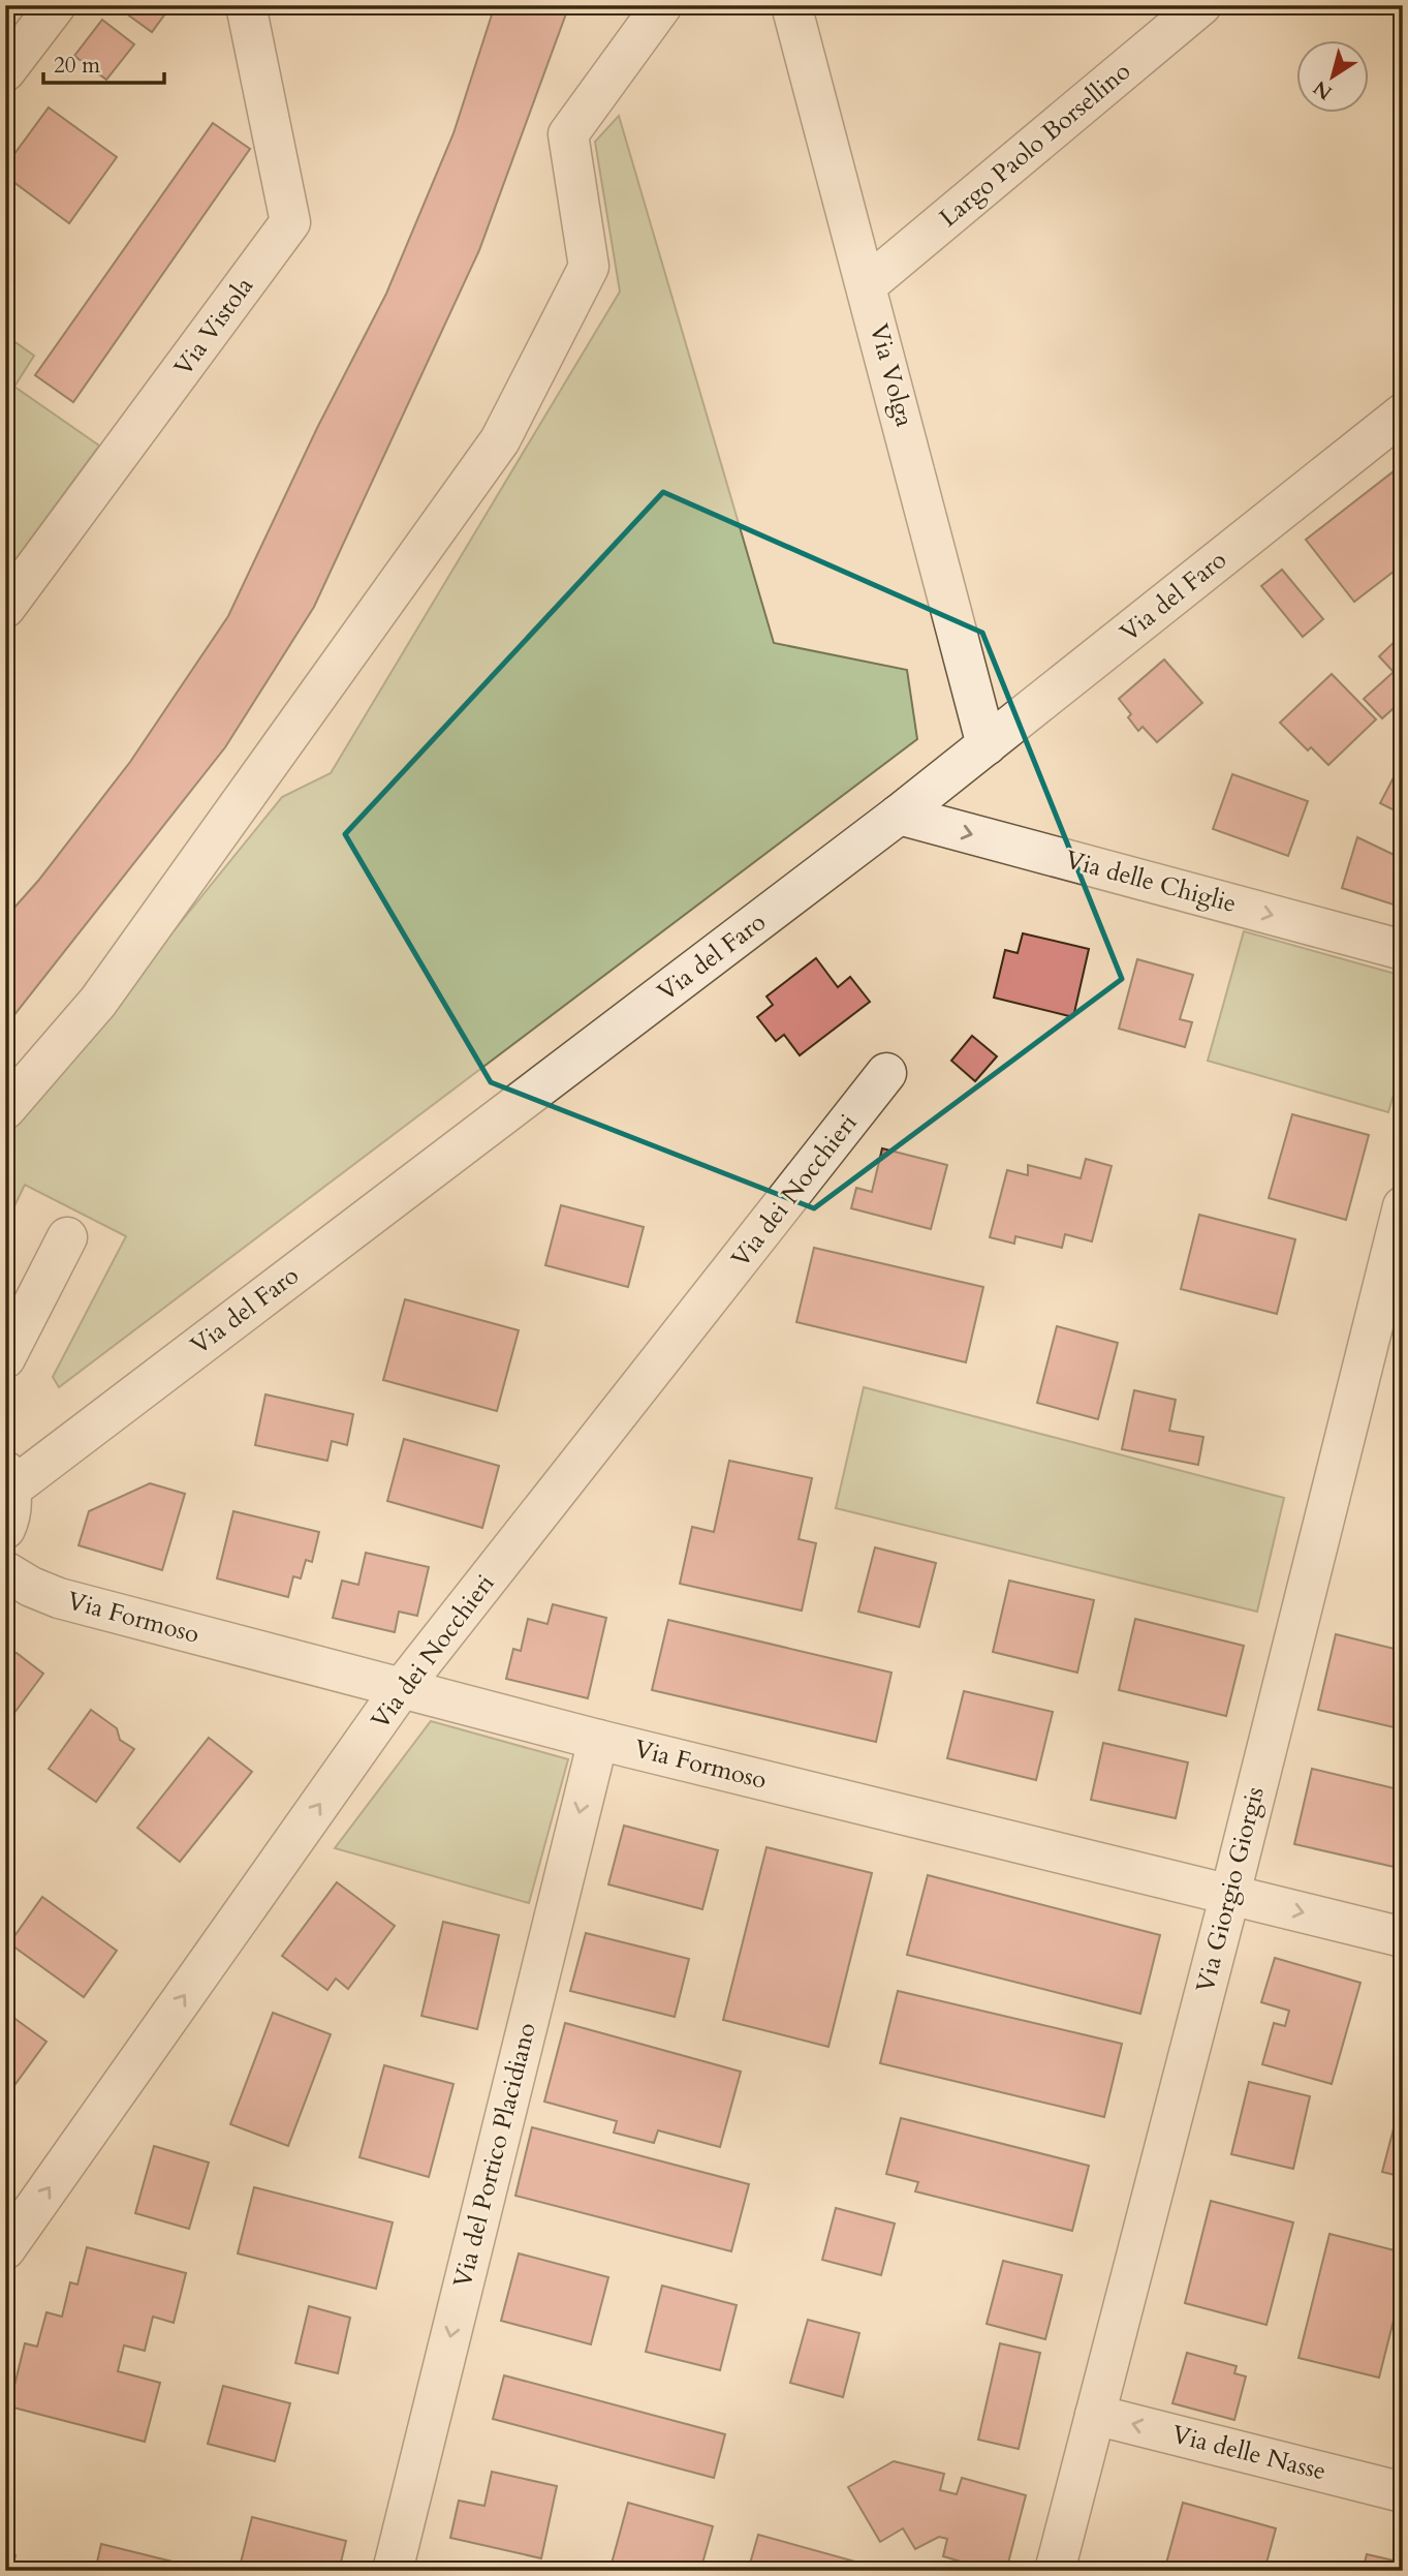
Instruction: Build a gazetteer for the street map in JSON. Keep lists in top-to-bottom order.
{
  "streets": {
    "street": [
      "Largo Paolo Borsellino",
      "Via Vistola",
      "Via Volga",
      "Via del Faro",
      "Via delle Chiglie",
      "Via dei Nocchieri",
      "Via Formoso",
      "Via Giorgio Giorgis",
      "Via del Portico Placidiano",
      "Via delle Nasse"
    ]
  },
  "crossings": [
    ["Largo Paolo Borsellino", "Via Volga"],
    ["Via Volga", "Via del Faro"],
    ["Via del Faro", "Via delle Chiglie"],
    ["Via dei Nocchieri", "Via Formoso"],
    ["Via Formoso", "Via Giorgio Giorgis"],
    ["Via Formoso", "Via del Portico Placidiano"],
    ["Via Giorgio Giorgis", "Via delle Nasse"]
  ],
  "one_way": [
    "Via delle Chiglie",
    "Via dei Nocchieri",
    "Via del Portico Placidiano",
    "Via delle Nasse"
  ],
  "scale_bar": "20 m",
  "north": "bottom left"
}
